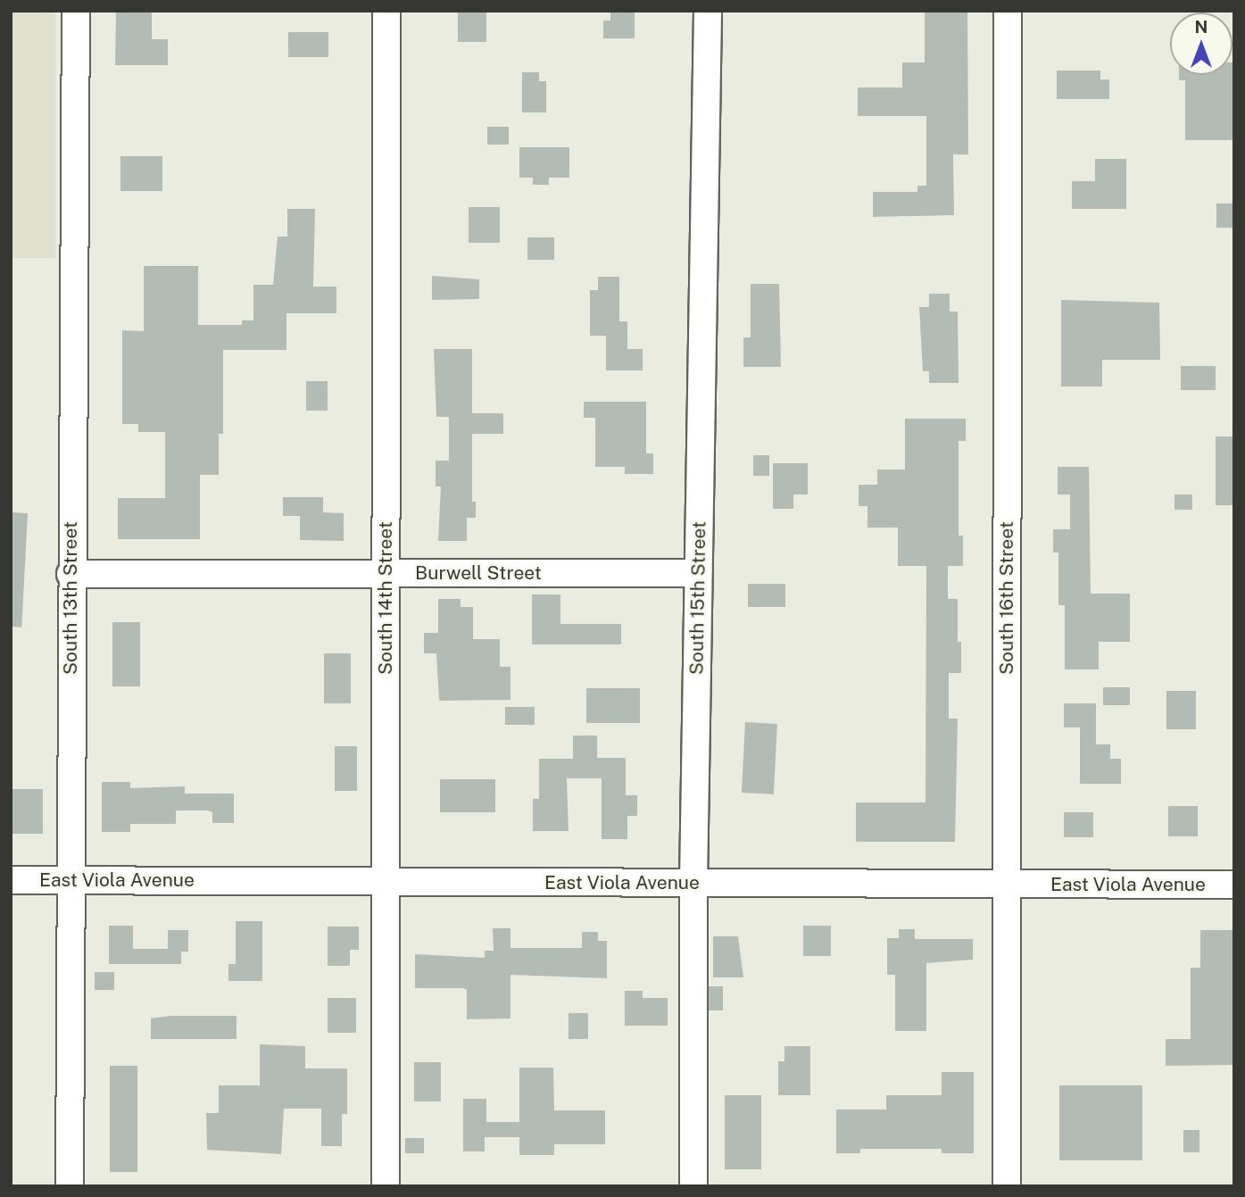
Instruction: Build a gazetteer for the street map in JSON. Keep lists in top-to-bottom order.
{
  "streets": {
    "street": [
      "Burwell Street",
      "South 13th Street",
      "South 14th Street",
      "South 15th Street",
      "South 16th Street",
      "East Viola Avenue"
    ]
  },
  "crossings": [
    ["Burwell Street", "South 13th Street"],
    ["Burwell Street", "South 14th Street"],
    ["Burwell Street", "South 15th Street"],
    ["South 13th Street", "East Viola Avenue"],
    ["South 14th Street", "East Viola Avenue"],
    ["South 15th Street", "East Viola Avenue"],
    ["South 16th Street", "East Viola Avenue"]
  ],
  "north": "top"
}
